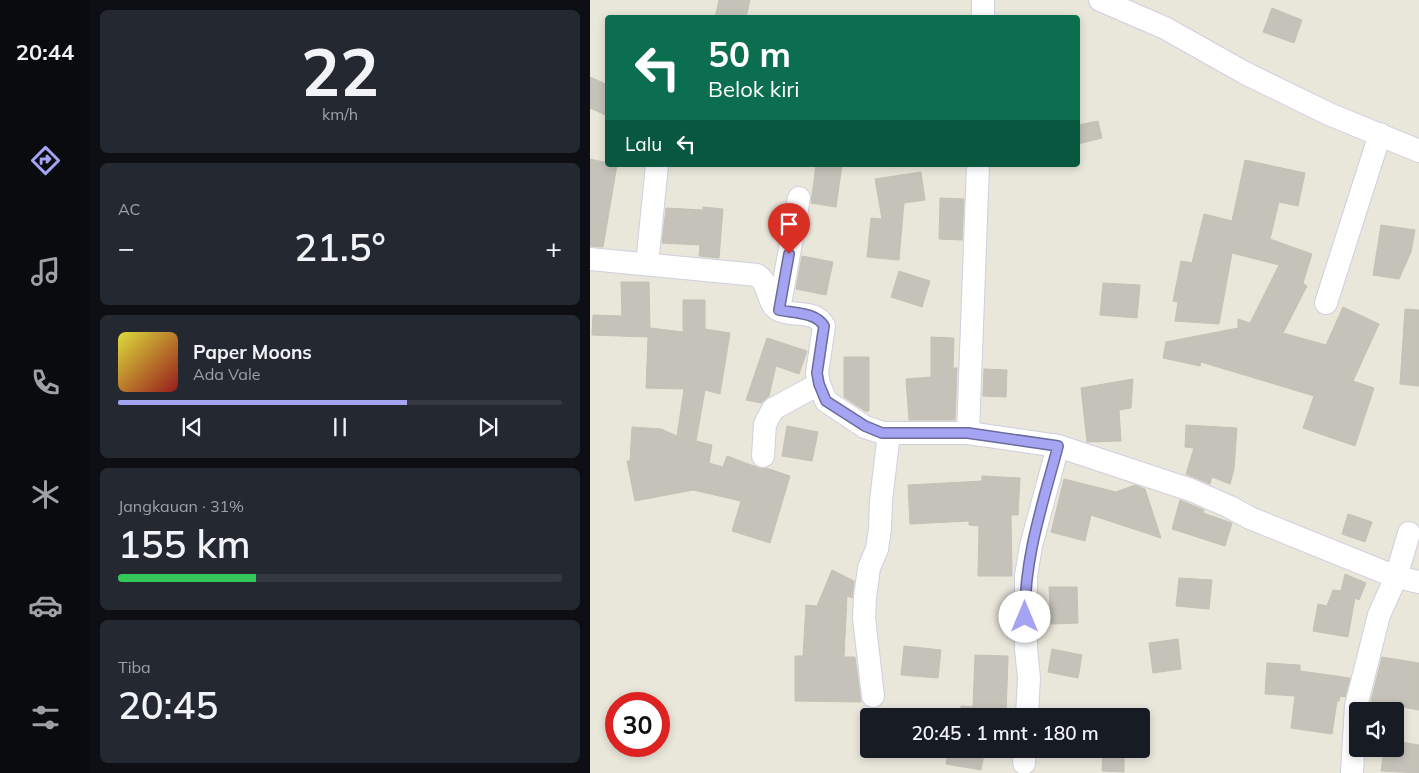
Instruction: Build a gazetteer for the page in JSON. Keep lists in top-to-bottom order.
{
  "page": {
    "tabs": "20:44",
    "tile": [
      ["22", "km/h"],
      "AC",
      ["Jangkauan · 31%", "155 km"],
      ["Tiba", "20:45"]
    ],
    "turn": ["50 m", "Belok kiri"],
    "then": "Lalu",
    "heat": ["−", "21.5°", "+"],
    "song": ["Paper Moons", "Ada Vale"],
    "limit": "30",
    "trip": "20:45 · 1 mnt · 180 m"
  }
}
